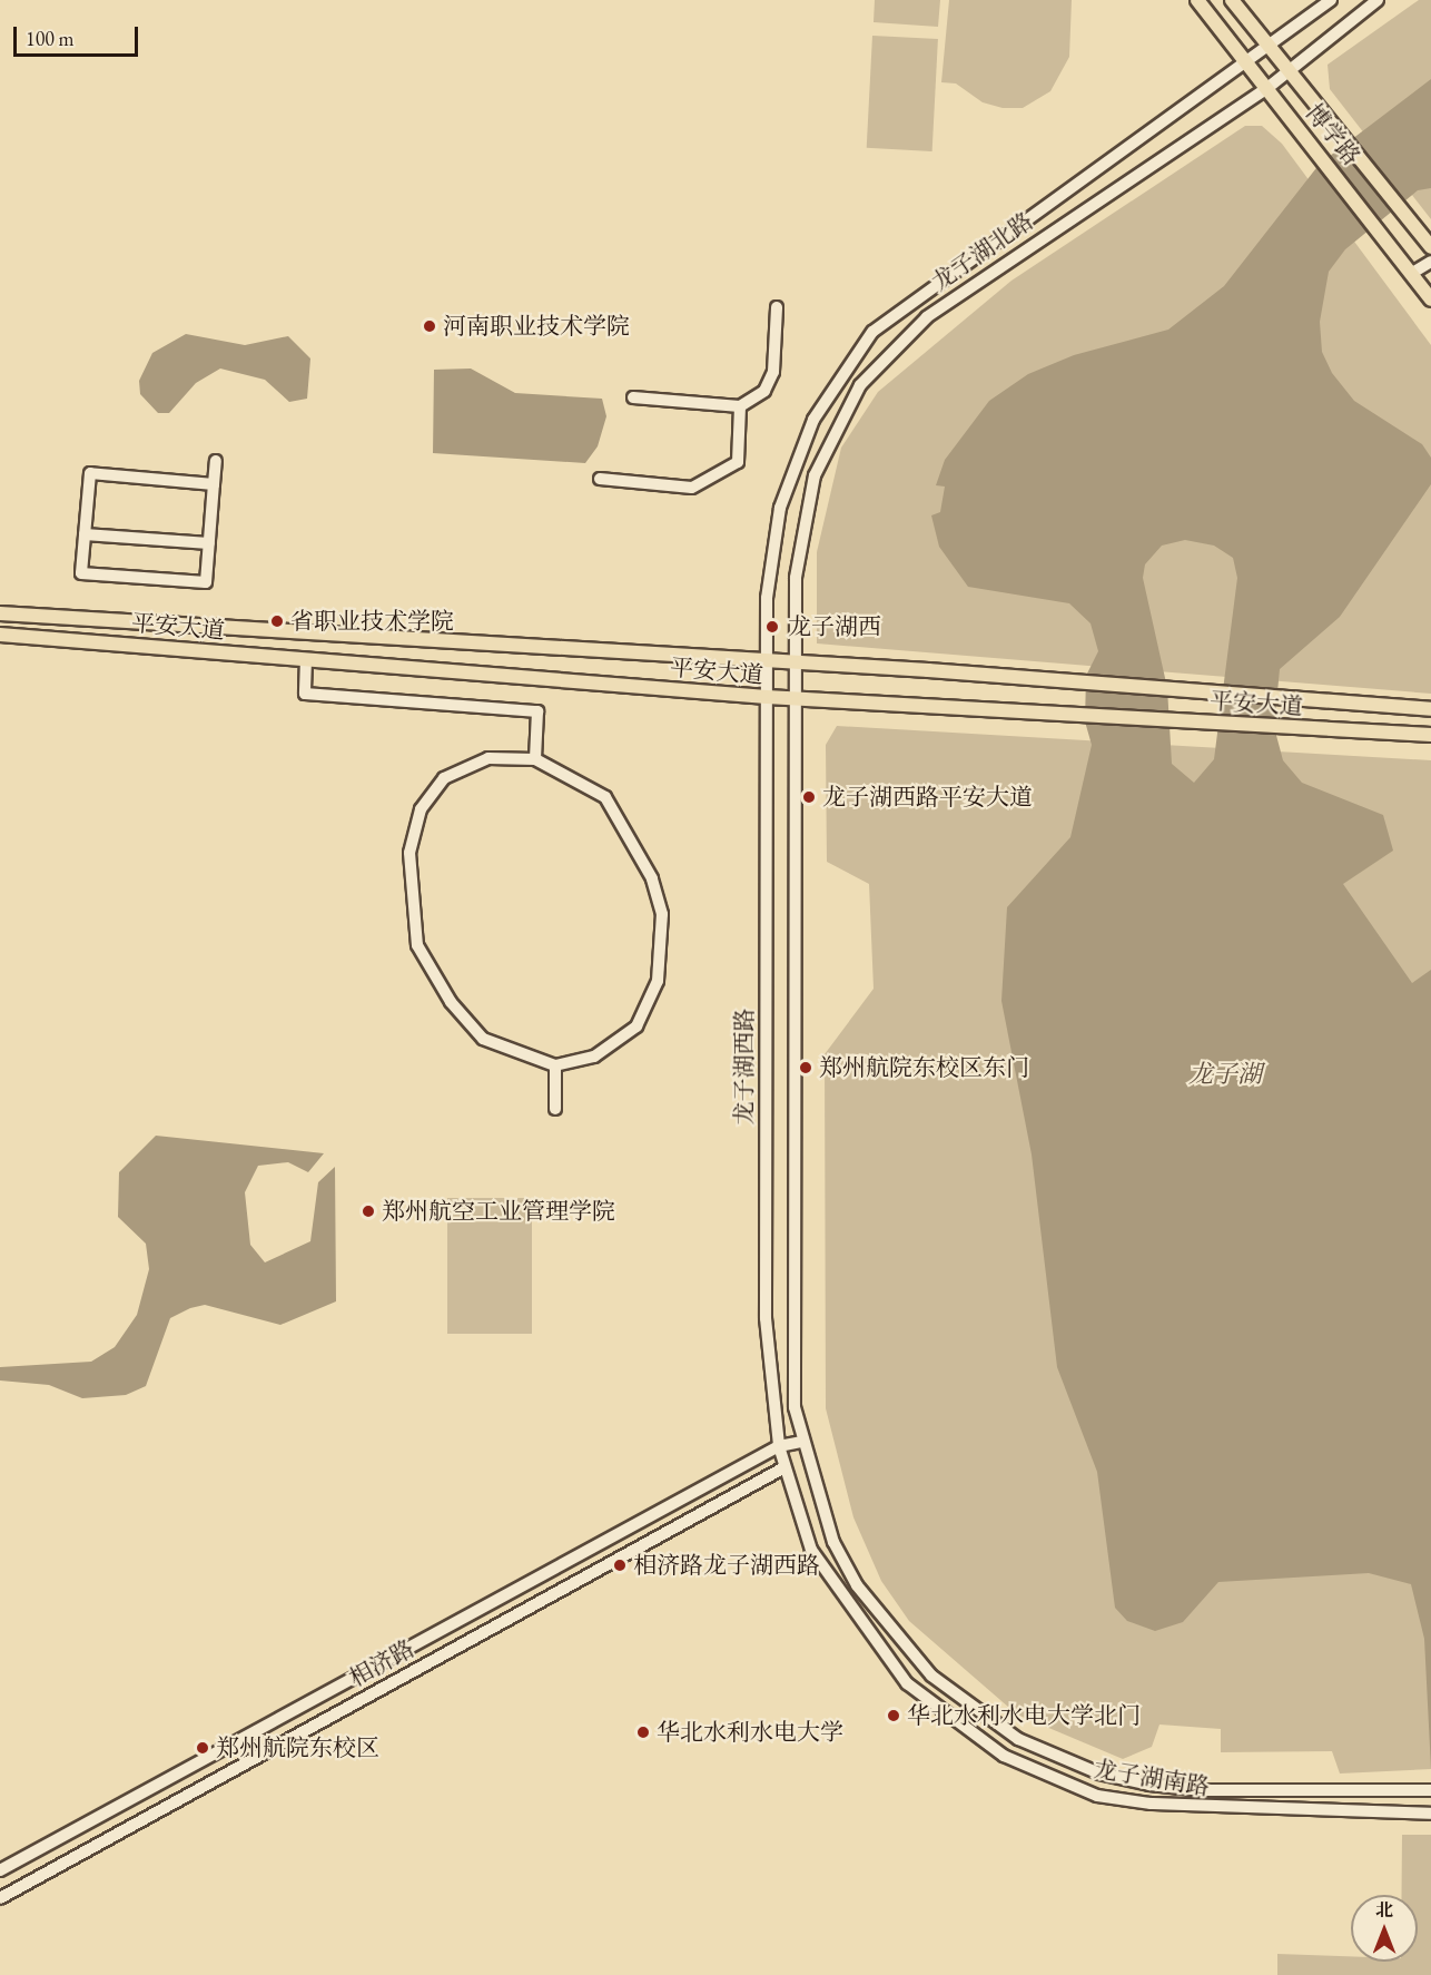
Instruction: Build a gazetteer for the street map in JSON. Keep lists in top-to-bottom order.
{
  "streets": {
    "main road": ["博学路", "平安大道"],
    "street": [
      "龙子湖北路",
      "龙子湖西路",
      "相济路",
      "龙子湖南路"
    ]
  },
  "crossings": [
    ["博学路", "龙子湖北路"],
    ["龙子湖北路", "平安大道"],
    ["龙子湖北路", "龙子湖西路"],
    ["平安大道", "龙子湖西路"],
    ["龙子湖西路", "相济路"],
    ["龙子湖西路", "龙子湖南路"],
    ["相济路", "龙子湖南路"]
  ],
  "water": ["龙子湖"],
  "places": [
    "河南职业技术学院",
    "省职业技术学院",
    "龙子湖西",
    "龙子湖西路平安大道",
    "郑州航院东校区东门",
    "郑州航空工业管理学院",
    "相济路龙子湖西路",
    "华北水利水电大学北门",
    "华北水利水电大学",
    "郑州航院东校区"
  ],
  "scale_bar": "100 m",
  "north": "top"
}
